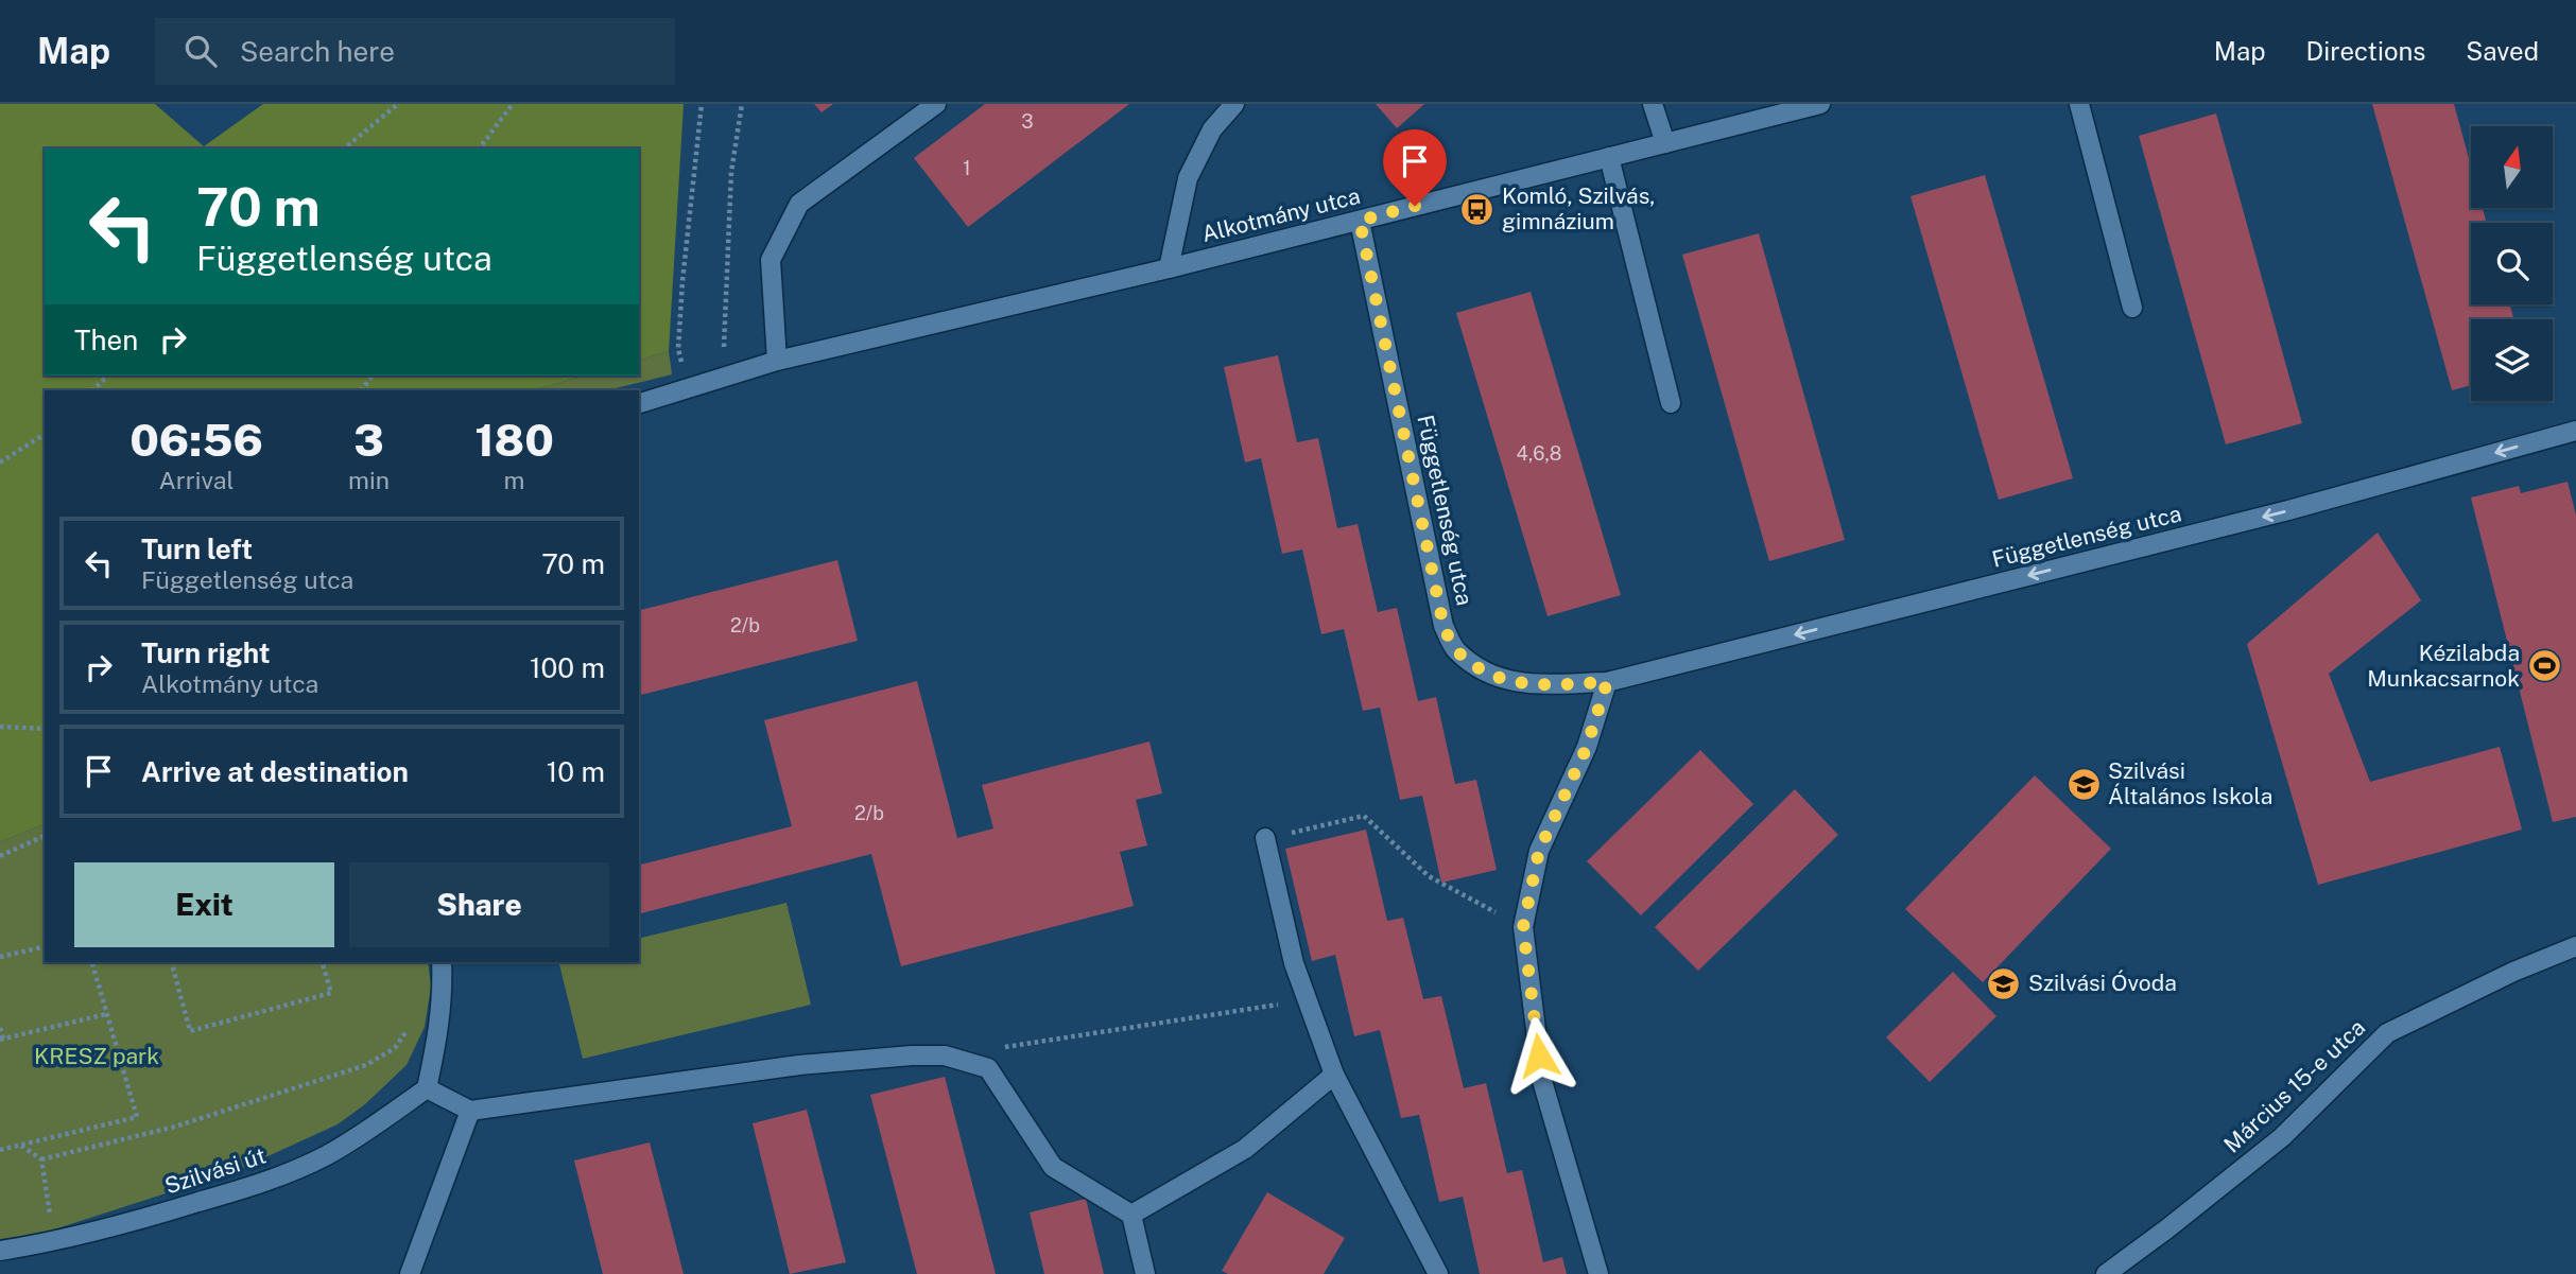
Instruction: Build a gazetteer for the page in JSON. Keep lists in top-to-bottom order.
{
  "streets": {
    "street": [
      "Alkotmány utca",
      "Függetlenség utca",
      "Március 15-e utca",
      "Szilvási út"
    ]
  },
  "crossings": [
    ["Alkotmány utca", "Függetlenség utca"]
  ],
  "one_way": ["Függetlenség utca"],
  "parks": ["KRESZ park"],
  "places": {
    "bus stop": ["Komló, Szilvás, gimnázium"],
    "sports": ["Kézilabda Munkacsarnok"],
    "school or university": ["Szilvási Általános Iskola", "Szilvási Óvoda"]
  },
  "house_numbers": [
    "3",
    "1",
    "4,6,8",
    "2/b",
    "2/b"
  ],
  "north": "top",
  "page": {
    "header": "Map",
    "search": "Search here",
    "nav": ["Map", "Directions", "Saved"],
    "turn": ["70 m", "Függetlenség utca"],
    "then": "Then",
    "eta": [
      "06:56",
      "Arrival",
      "3",
      "min",
      "180",
      "m"
    ],
    "list": [
      {
        "name": "Turn left",
        "note": "Függetlenség utca",
        "value": "70 m"
      },
      {
        "name": "Turn right",
        "note": "Alkotmány utca",
        "value": "100 m"
      },
      {
        "name": "Arrive at destination",
        "value": "10 m"
      }
    ],
    "buttons": ["Exit", "Share"]
  }
}
